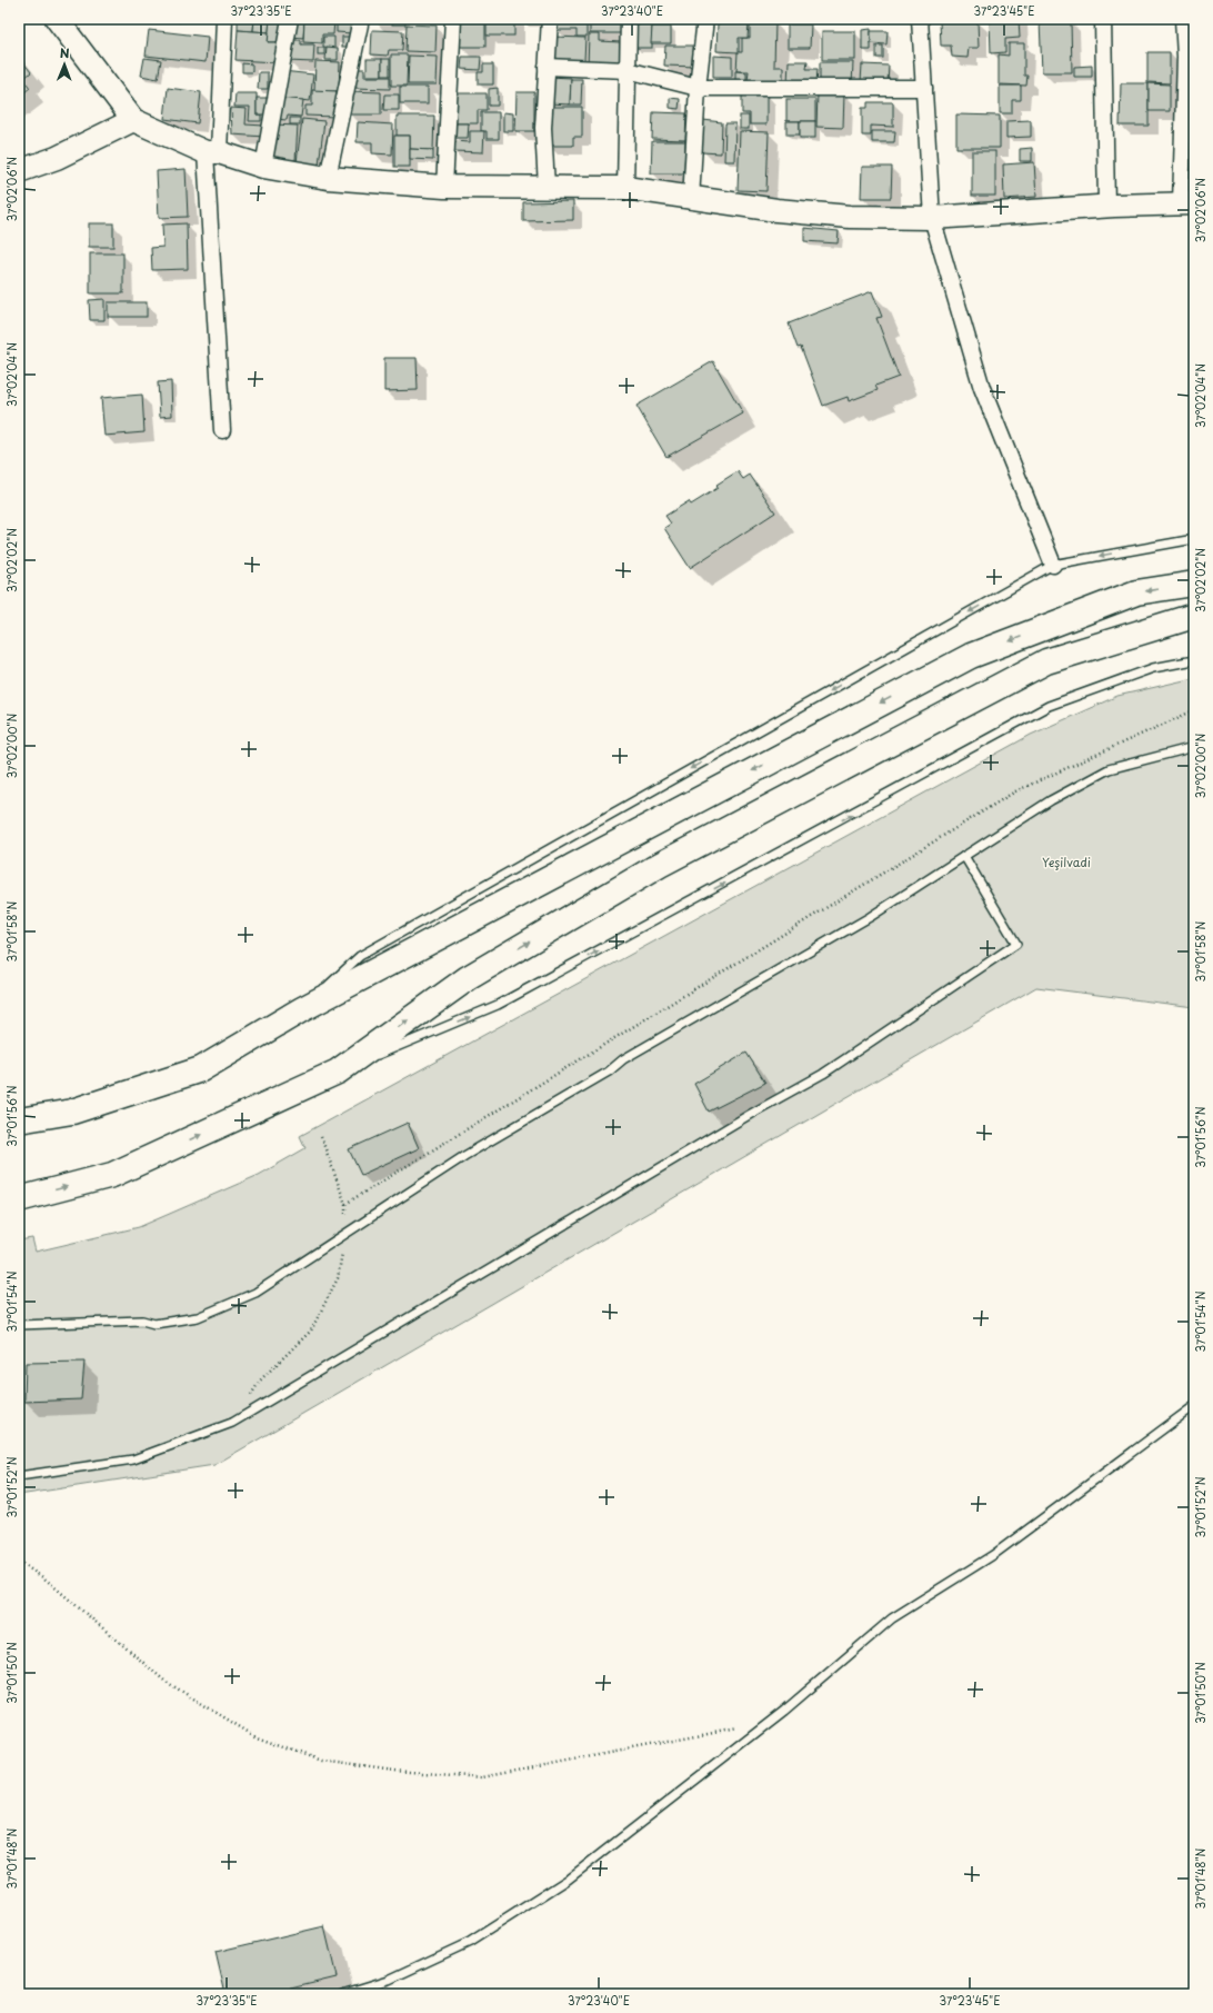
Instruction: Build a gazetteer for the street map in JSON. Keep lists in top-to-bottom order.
{
  "parks": ["Yeşilvadi"],
  "north": "top",
  "coordinates": [
    "37°23'35\"E",
    "37°23'40\"E",
    "37°23'45\"E",
    "37°02'06\"N",
    "37°02'04\"N",
    "37°02'02\"N",
    "37°02'00\"N",
    "37°01'58\"N",
    "37°01'56\"N",
    "37°01'54\"N",
    "37°01'52\"N",
    "37°01'50\"N",
    "37°01'48\"N"
  ]
}
